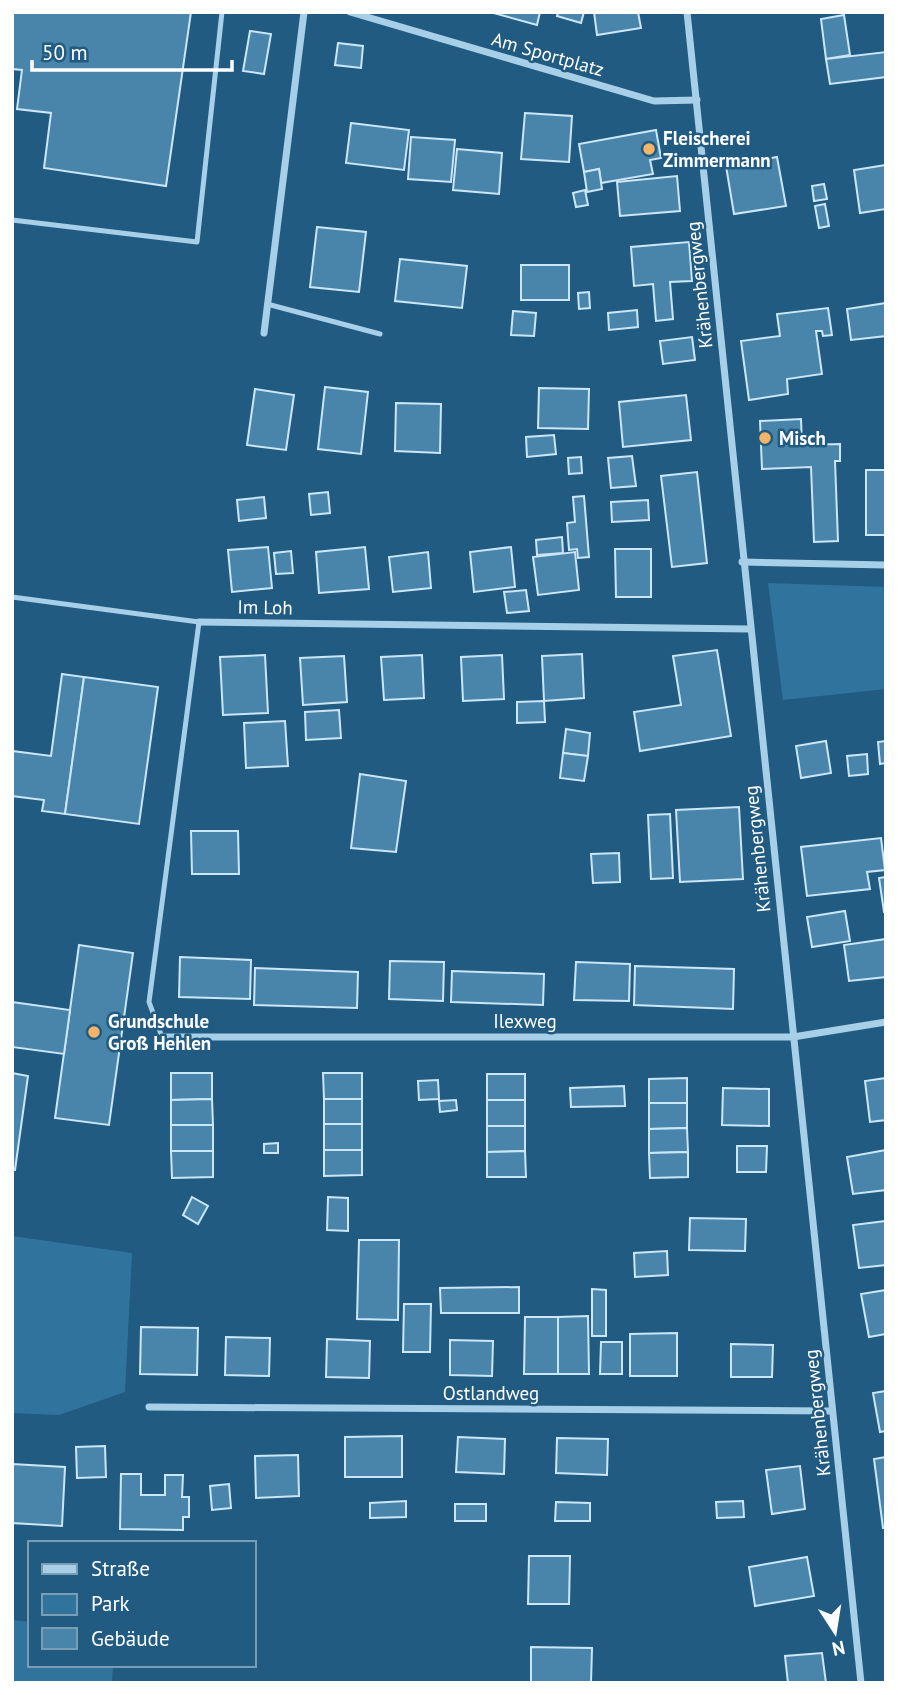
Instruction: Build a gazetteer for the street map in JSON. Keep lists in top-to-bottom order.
{
  "streets": {
    "street": [
      "Am Sportplatz",
      "Krähenbergweg",
      "Im Loh",
      "Ilexweg",
      "Ostlandweg"
    ]
  },
  "crossings": [
    ["Am Sportplatz", "Krähenbergweg"],
    ["Krähenbergweg", "Im Loh"],
    ["Krähenbergweg", "Ilexweg"],
    ["Krähenbergweg", "Ostlandweg"]
  ],
  "places": ["Fleischerei Zimmermann", "Misch", "Grundschule Groß Hehlen"],
  "legend": ["Straße", "Park", "Gebäude"],
  "scale_bar": "50 m",
  "north": "bottom"
}
